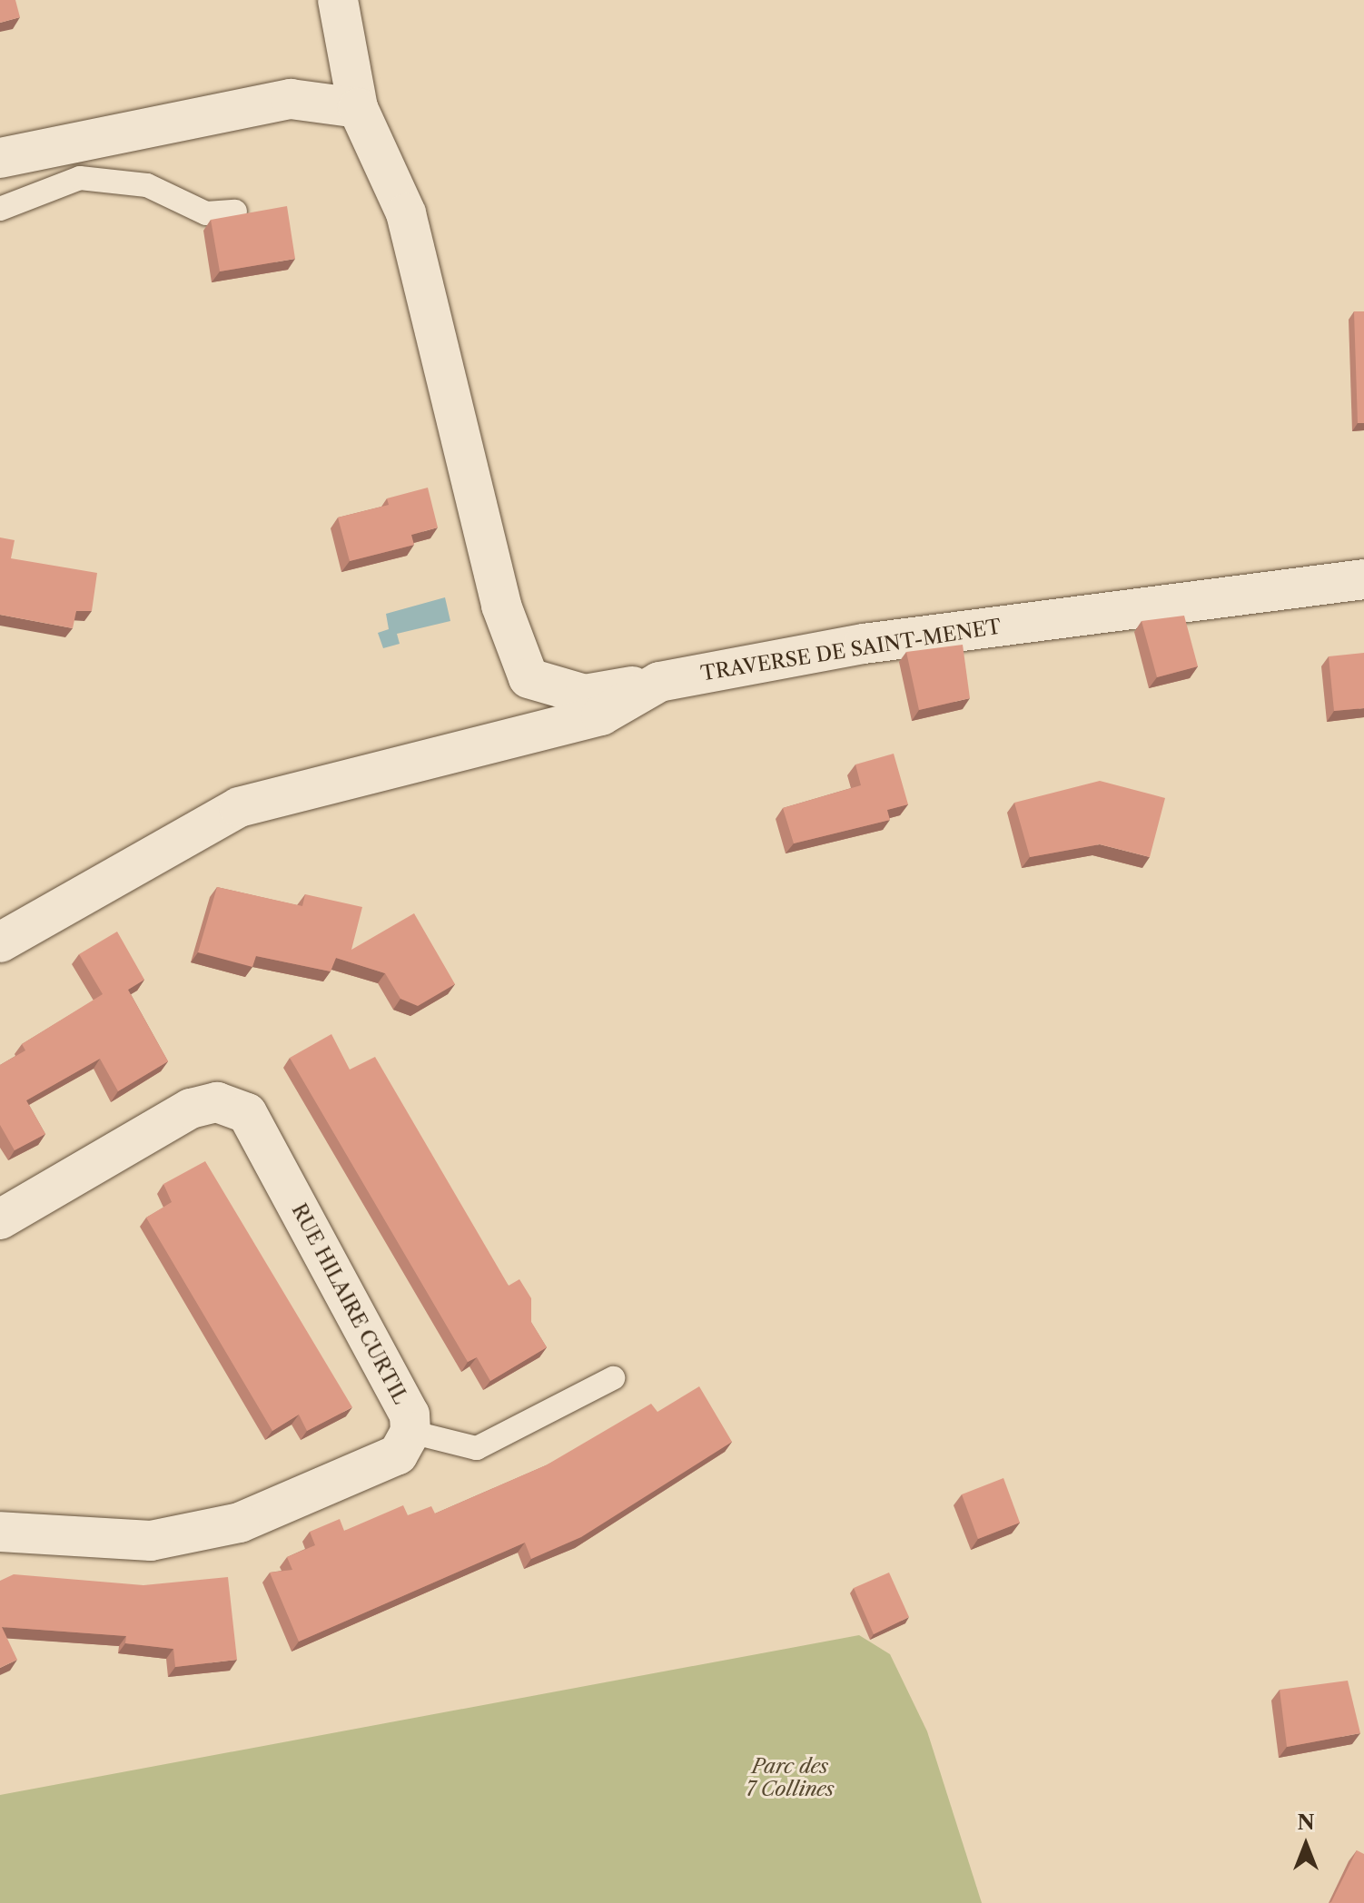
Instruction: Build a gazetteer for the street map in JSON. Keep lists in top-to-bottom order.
{
  "streets": {
    "street": ["TRAVERSE DE SAINT-MENET", "RUE HILAIRE CURTIL"]
  },
  "parks": ["Parc des 7 Collines"],
  "north": "top"
}
